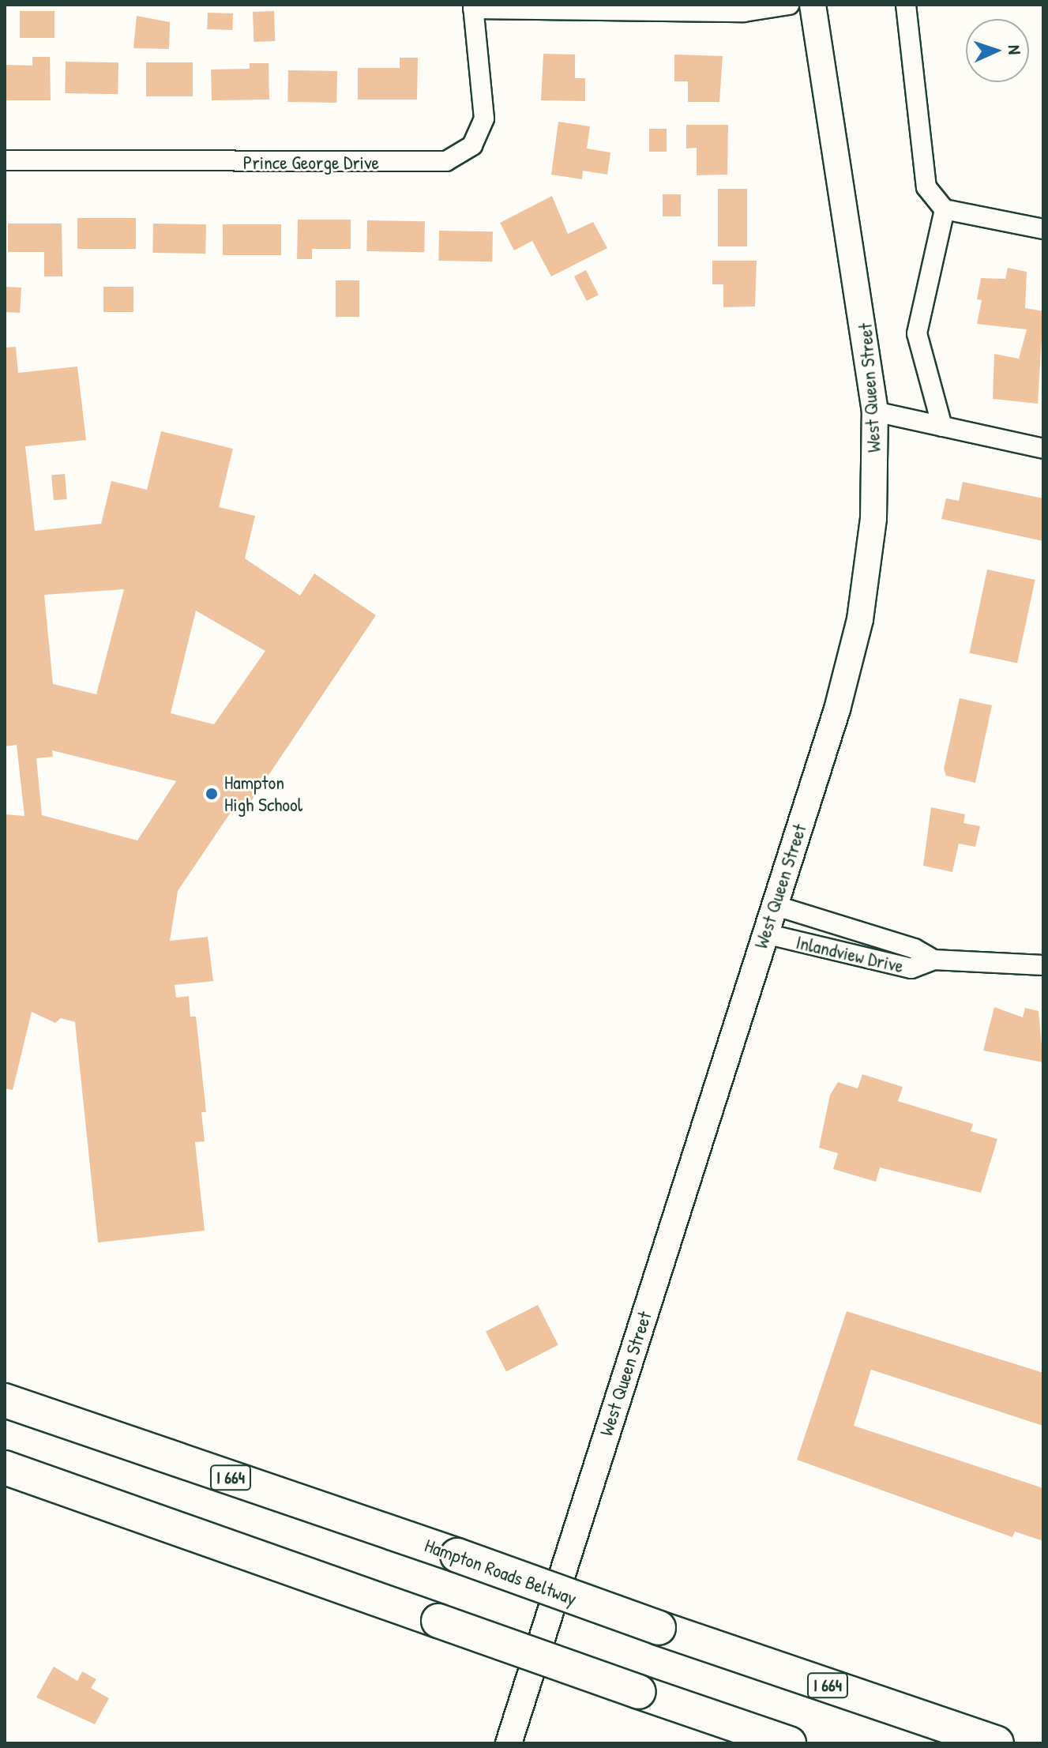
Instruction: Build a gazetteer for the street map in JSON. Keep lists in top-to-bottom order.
{
  "streets": {
    "highway": ["I 664", "Hampton Roads Beltway"],
    "main road": ["West Queen Street"],
    "street": ["Prince George Drive", "Inlandview Drive"]
  },
  "crossings": [
    ["West Queen Street", "Inlandview Drive"]
  ],
  "places": ["Hampton High School"],
  "north": "right"
}
